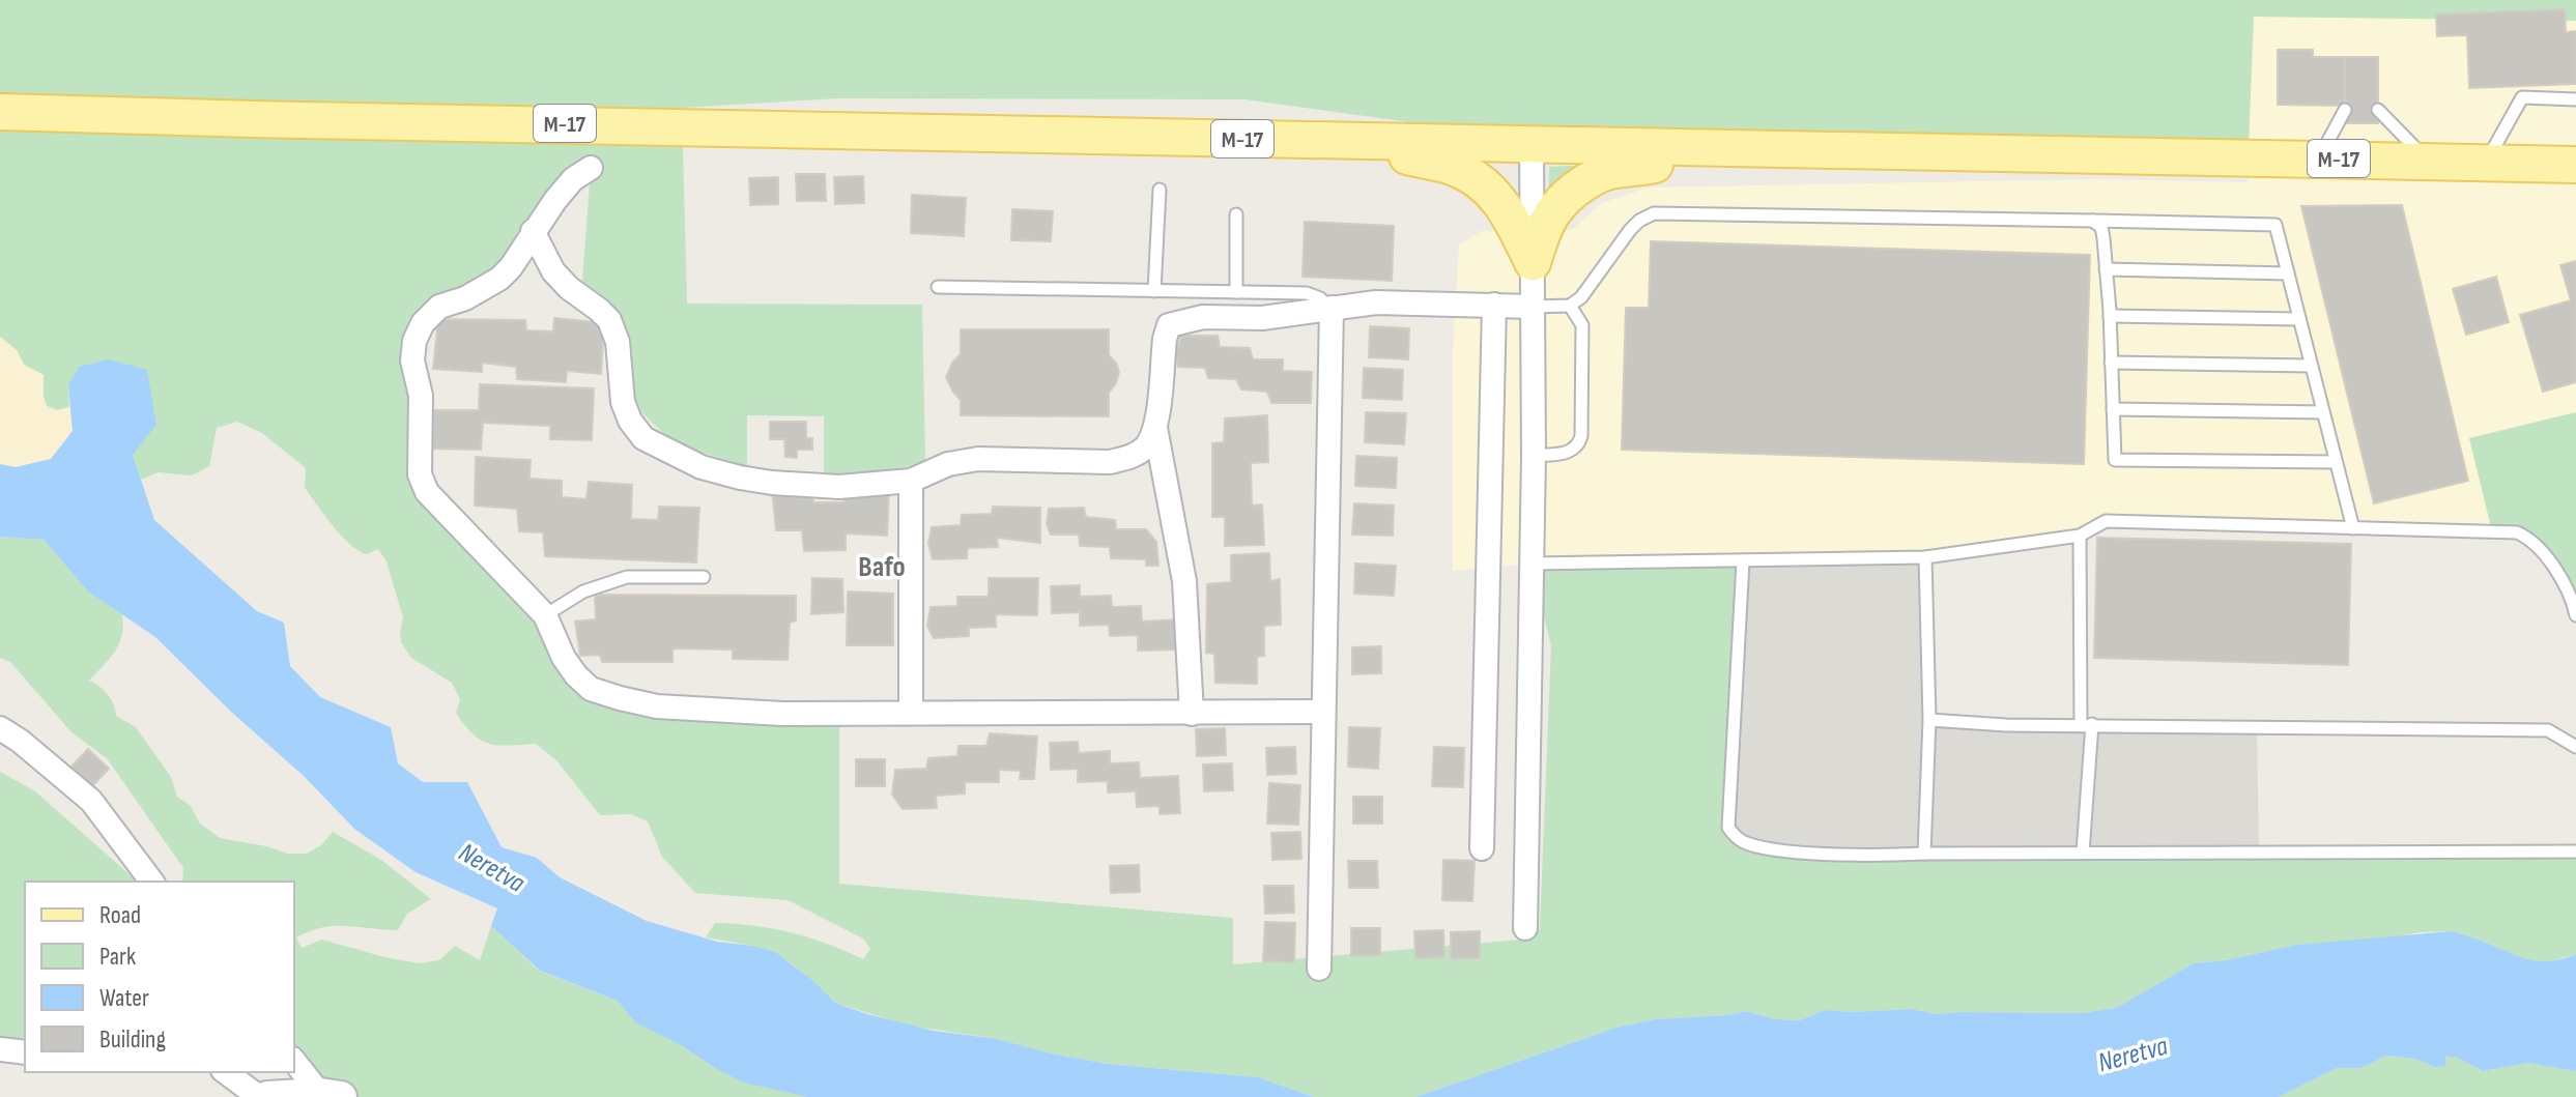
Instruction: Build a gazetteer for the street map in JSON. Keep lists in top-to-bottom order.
{
  "streets": {
    "main road": ["M-17"]
  },
  "districts": ["Bafo"],
  "water": ["Neretva"],
  "legend": [
    "Road",
    "Park",
    "Water",
    "Building"
  ]
}
